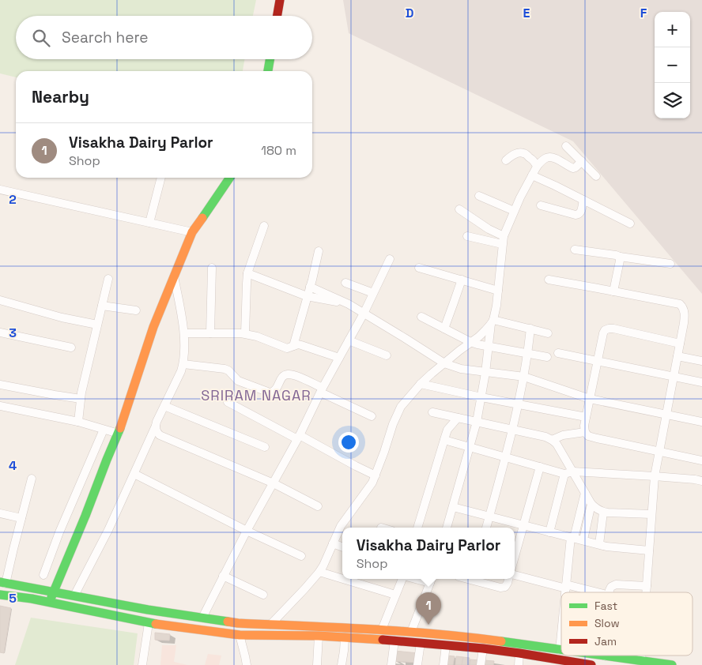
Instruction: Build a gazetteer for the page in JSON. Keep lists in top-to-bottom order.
{
  "districts": ["SRIRAM NAGAR"],
  "legend": ["Fast", "Slow", "Jam"],
  "page": {
    "map_buttons": ["+", "−"],
    "search": "Search here",
    "heading": "Nearby",
    "list": [
      {
        "mark": "1",
        "name": "Visakha Dairy Parlor",
        "note": "Shop",
        "value": "180 m"
      }
    ],
    "popup": ["Visakha Dairy Parlor", "Shop"],
    "pins": "1"
  },
  "grid": {
    "columns": ["D", "E", "F"],
    "rows": [
      "2",
      "3",
      "4",
      "5"
    ]
  }
}
